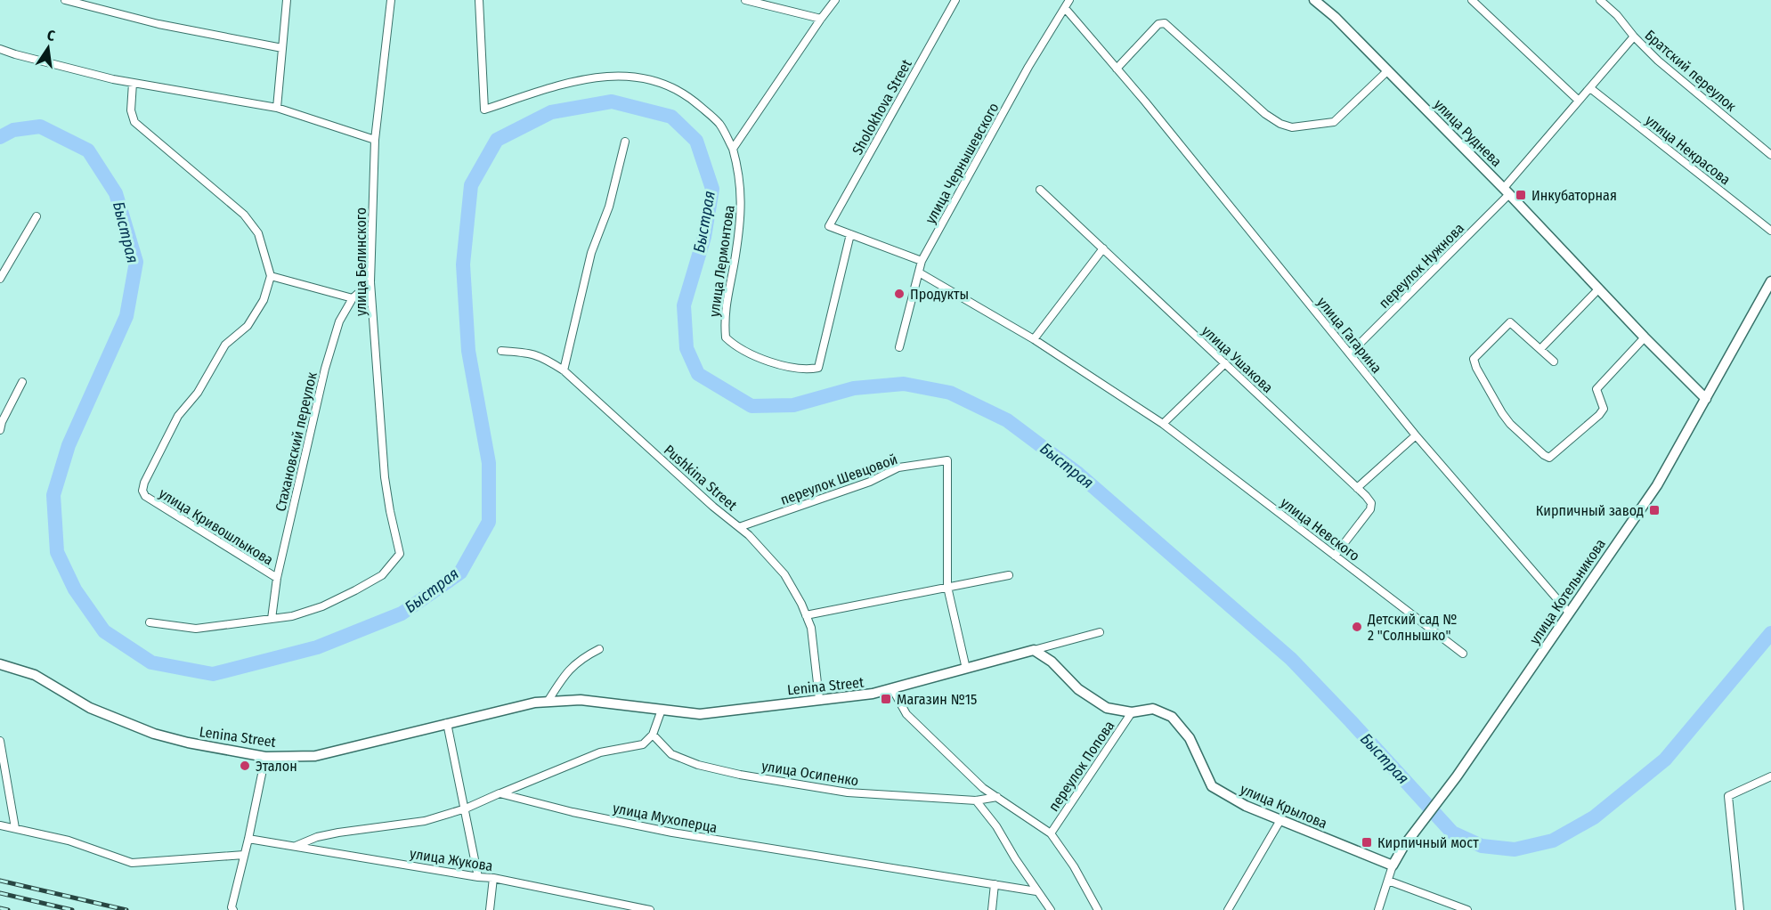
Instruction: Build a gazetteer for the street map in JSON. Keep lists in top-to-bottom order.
{
  "streets": {
    "street": [
      "Братский переулок",
      "Sholokhova Street",
      "улица Руднева",
      "улица Некрасова",
      "улица Чернышевского",
      "улица Лермонтова",
      "улица Белинского",
      "переулок Нужнова",
      "улица Гагарина",
      "улица Ушакова",
      "Стахановский переулок",
      "Pushkina Street",
      "переулок Шевцовой",
      "улица Кривошлыкова",
      "улица Невского",
      "улица Котельникова",
      "Lenina Street",
      "переулок Попова",
      "улица Осипенко",
      "улица Крылова",
      "улица Мухоперца",
      "улица Жукова"
    ]
  },
  "crossings": [
    ["Братский переулок", "переулок Нужнова"],
    ["Sholokhova Street", "улица Лермонтова"],
    ["улица Руднева", "переулок Нужнова"],
    ["улица Руднева", "улица Котельникова"],
    ["улица Некрасова", "переулок Нужнова"],
    ["улица Чернышевского", "улица Гагарина"],
    ["улица Чернышевского", "улица Невского"],
    ["улица Белинского", "Стахановский переулок"],
    ["переулок Нужнова", "улица Гагарина"],
    ["улица Гагарина", "улица Котельникова"],
    ["улица Ушакова", "улица Невского"],
    ["Стахановский переулок", "улица Кривошлыкова"],
    ["Pushkina Street", "переулок Шевцовой"],
    ["Pushkina Street", "Lenina Street"],
    ["улица Котельникова", "улица Крылова"],
    ["Lenina Street", "улица Крылова"],
    ["переулок Попова", "улица Крылова"]
  ],
  "water": ["Быстрая"],
  "places": {
    "transit": [
      "Инкубаторная",
      "Кирпичный завод",
      "Магазин №15",
      "Кирпичный мост"
    ],
    "other": ["Продукты", "Детский сад № 2 \"Солнышко\"", "Эталон"]
  },
  "north": "top"
}
